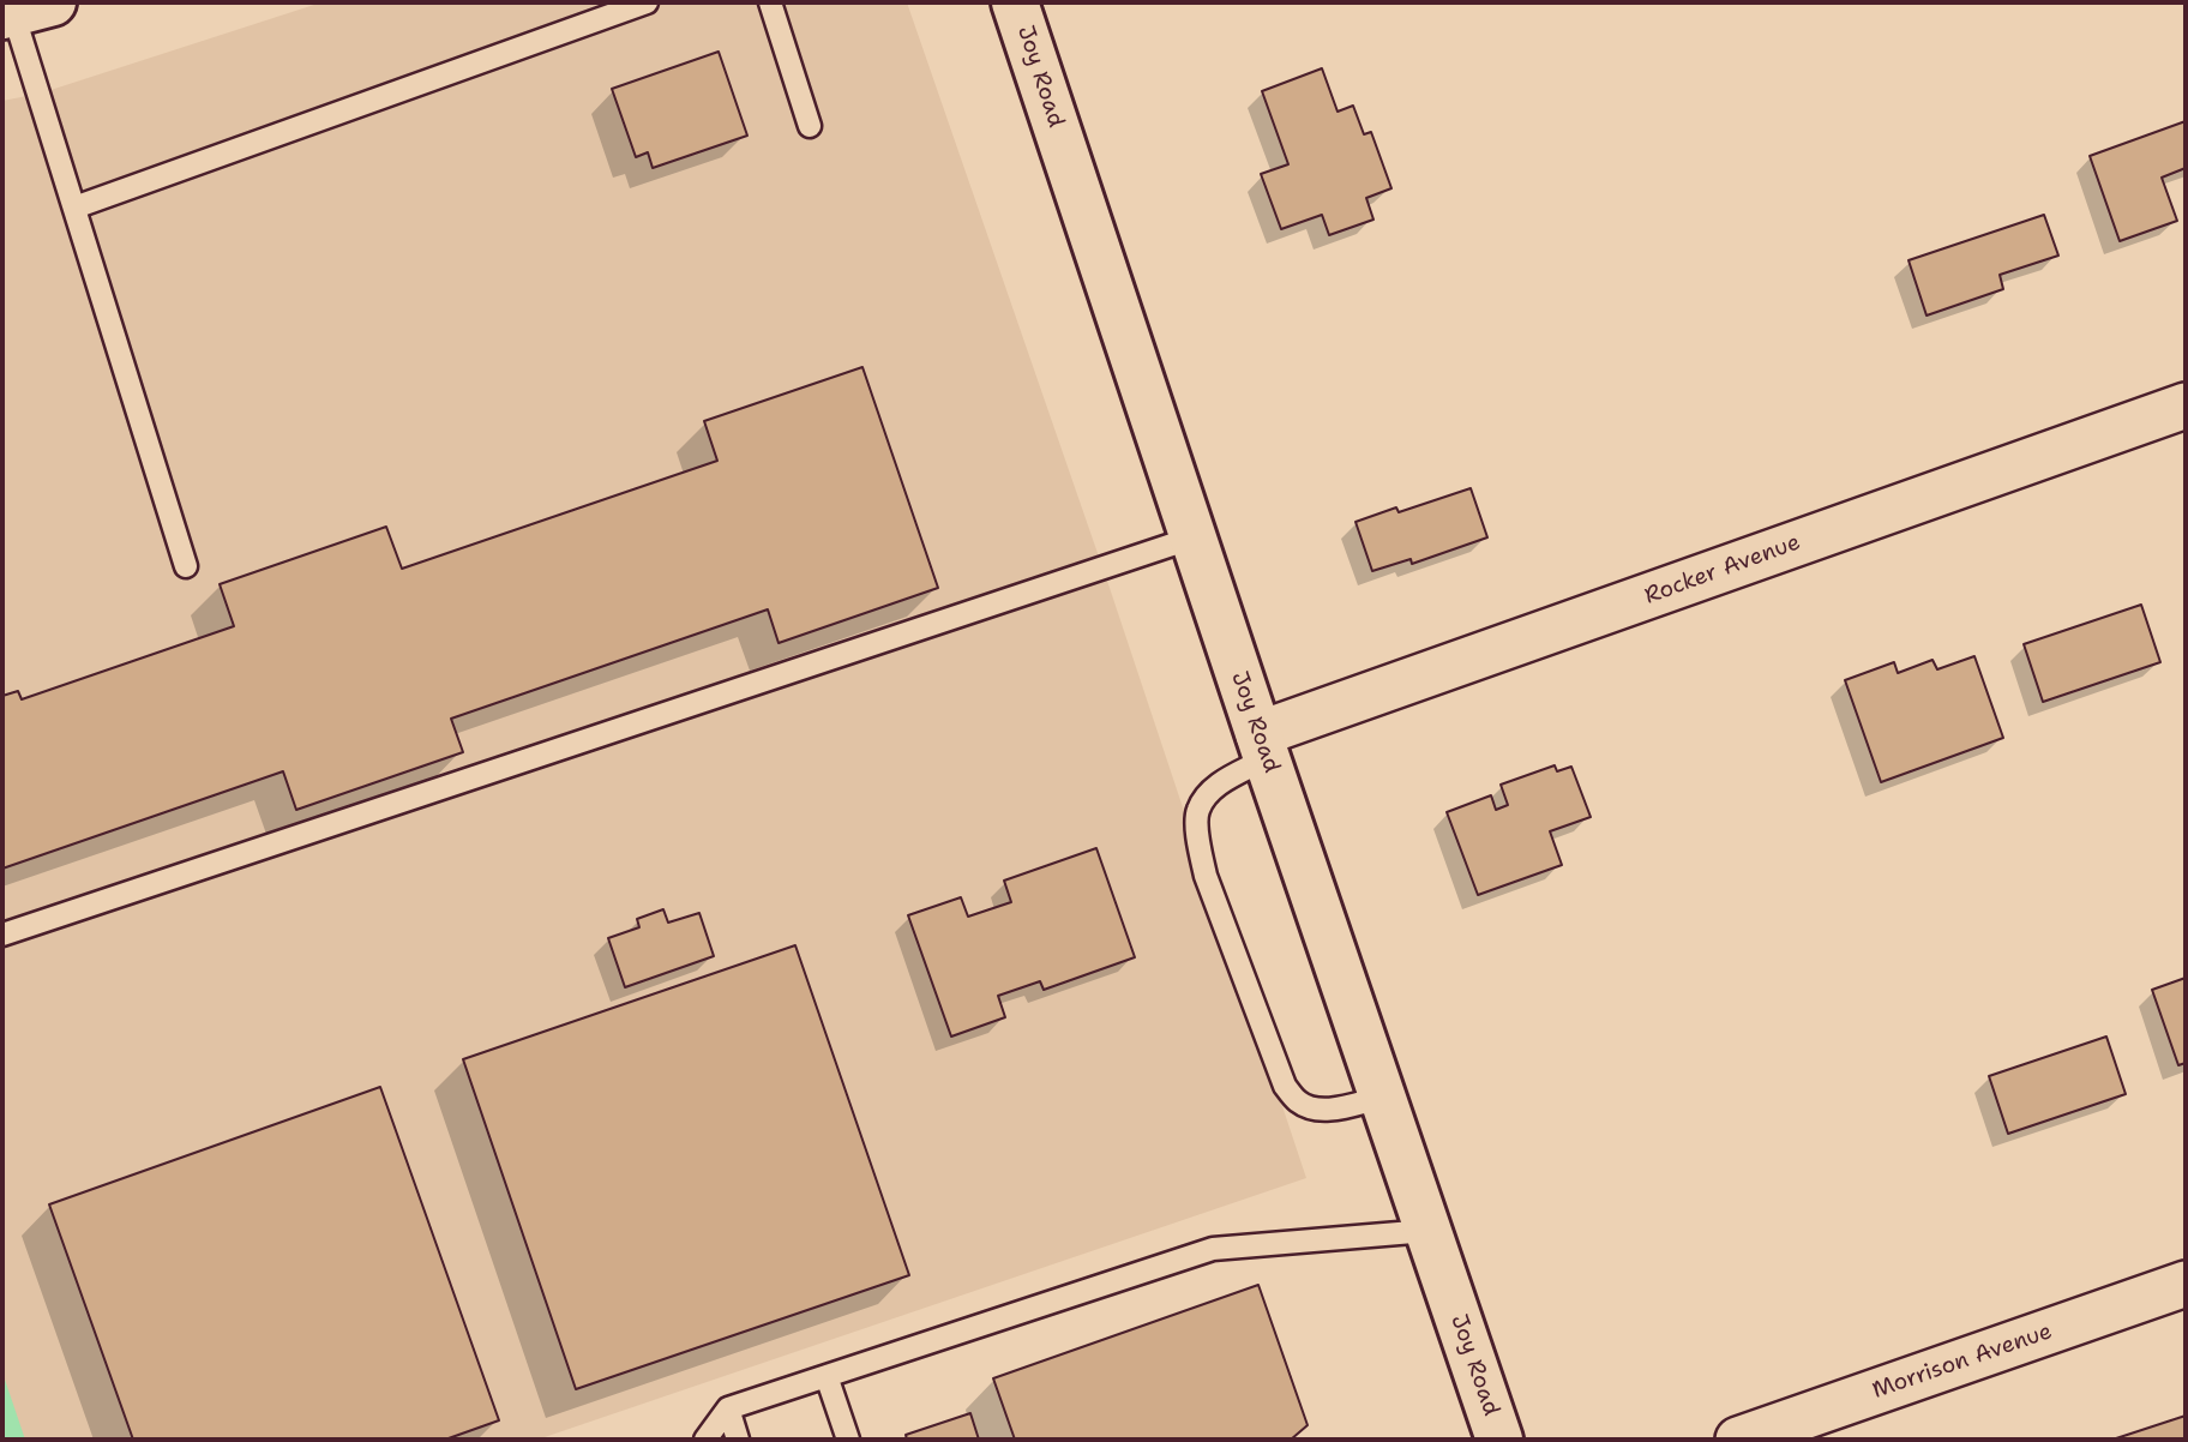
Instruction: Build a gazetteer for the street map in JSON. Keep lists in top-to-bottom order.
{
  "streets": {
    "street": ["Joy Road", "Rocker Avenue", "Morrison Avenue"]
  },
  "crossings": [
    ["Joy Road", "Rocker Avenue"]
  ]
}
